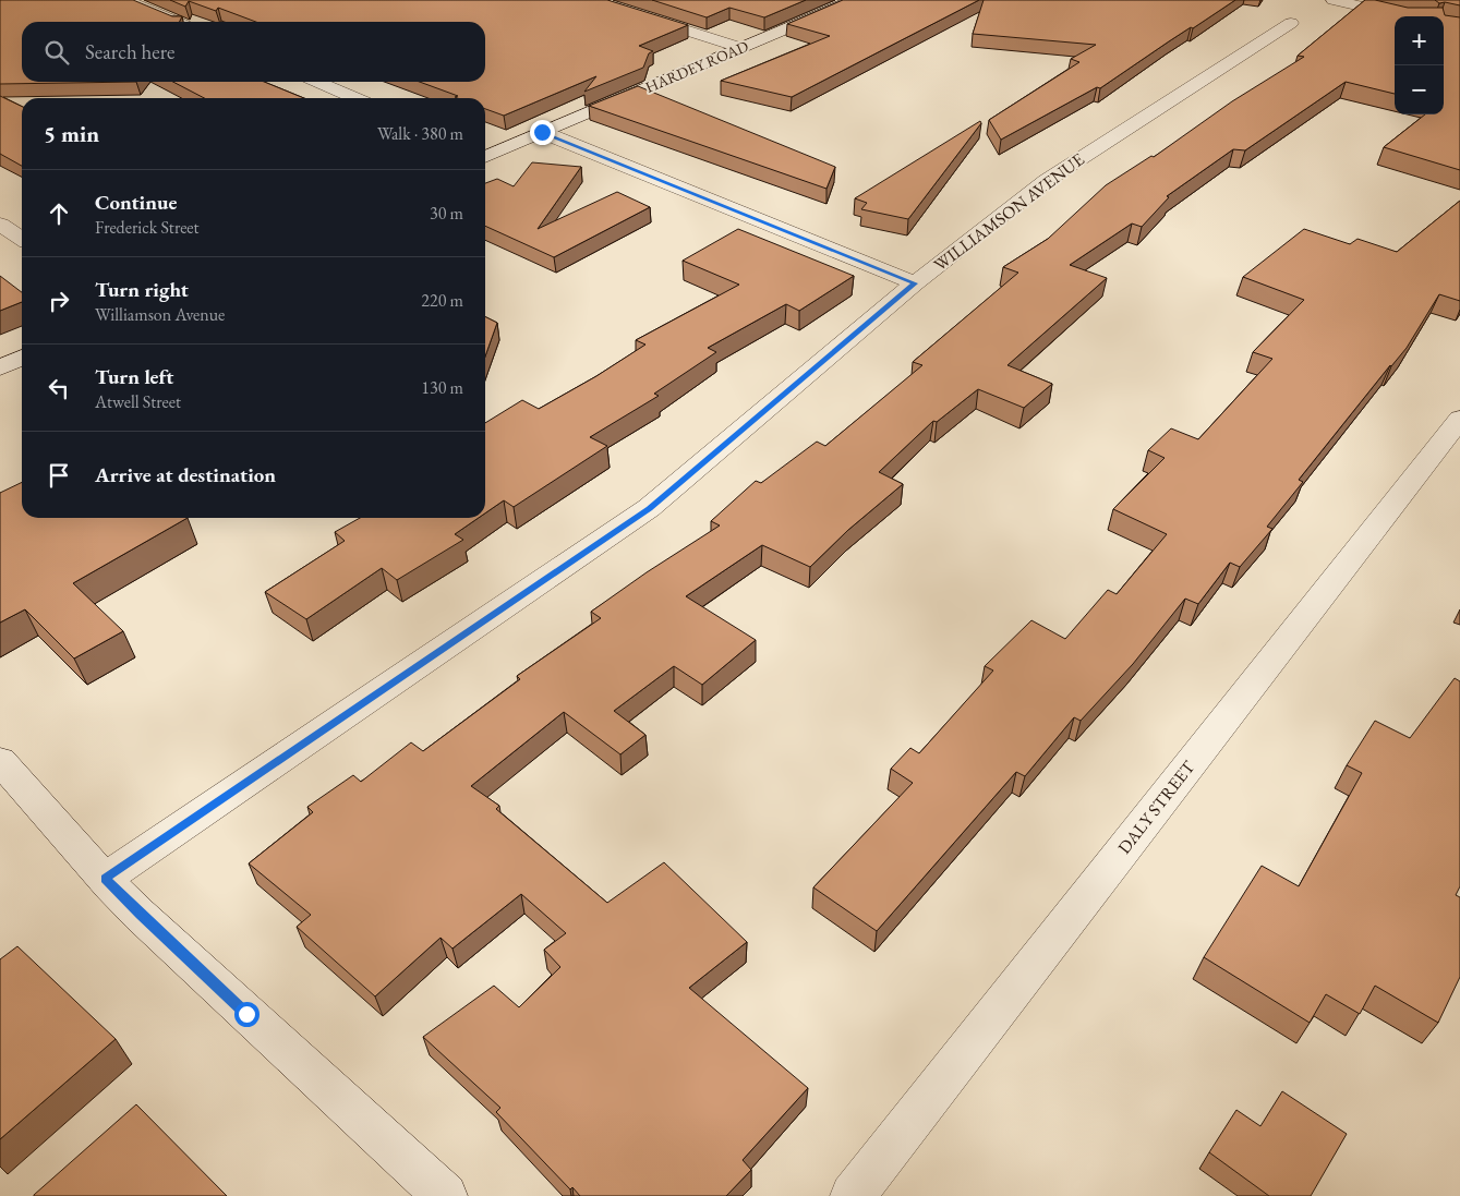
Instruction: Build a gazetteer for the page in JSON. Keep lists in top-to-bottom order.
{
  "streets": {
    "street": ["HARDEY ROAD", "WILLIAMSON AVENUE", "DALY STREET"]
  },
  "page": {
    "map_buttons": ["+", "−"],
    "search": "Search here",
    "heading": ["5 min", "Walk · 380 m"],
    "list": [
      ["Continue", "Frederick Street", "30 m"],
      ["Turn right", "Williamson Avenue", "220 m"],
      ["Turn left", "Atwell Street", "130 m"],
      "Arrive at destination"
    ]
  }
}
